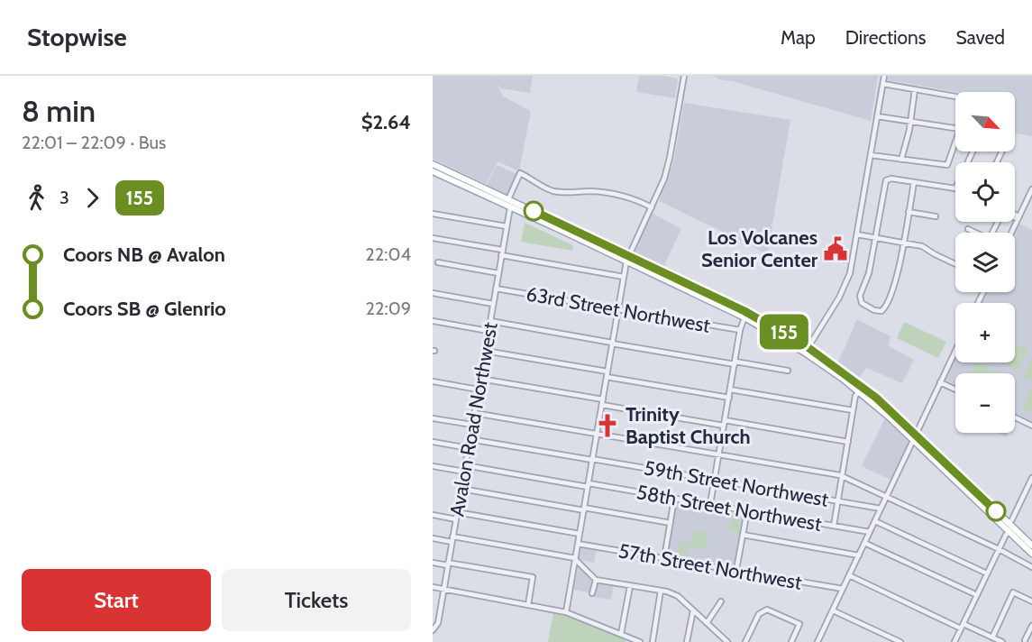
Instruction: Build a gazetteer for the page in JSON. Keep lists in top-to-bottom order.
{
  "streets": {
    "street": [
      "63rd Street Northwest",
      "Avalon Road Northwest",
      "59th Street Northwest",
      "58th Street Northwest",
      "57th Street Northwest"
    ]
  },
  "crossings": [
    ["63rd Street Northwest", "Avalon Road Northwest"],
    ["Avalon Road Northwest", "59th Street Northwest"],
    ["Avalon Road Northwest", "58th Street Northwest"]
  ],
  "places": {
    "public building": ["Los Volcanes Senior Center"],
    "church": ["Trinity Baptist Church"]
  },
  "lines": ["bus line 155"],
  "north": "bottom right",
  "page": {
    "header": "Stopwise",
    "nav": ["Map", "Directions", "Saved"],
    "heading": ["8 min", "22:01 – 22:09 · Bus", "$2.64"],
    "on_map": "155",
    "map_buttons": ["+", "−"],
    "legs": ["3", "155"],
    "list": [
      {
        "name": "Coors NB @ Avalon",
        "value": "22:04"
      },
      {
        "name": "Coors SB @ Glenrio",
        "value": "22:09"
      }
    ],
    "buttons": ["Start", "Tickets"]
  }
}
